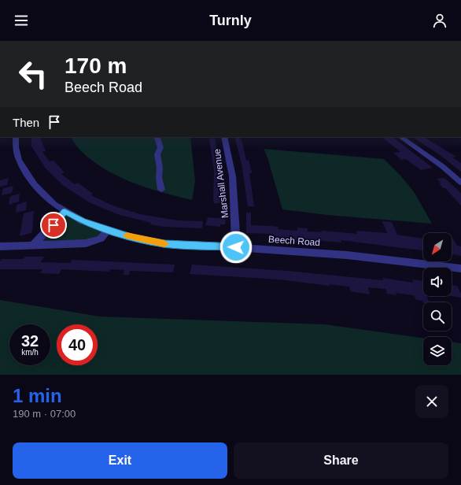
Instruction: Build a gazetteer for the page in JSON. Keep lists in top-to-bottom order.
{
  "streets": {
    "street": ["Marshall Avenue", "Beech Road"]
  },
  "crossings": [
    ["Marshall Avenue", "Beech Road"]
  ],
  "north": "bottom left",
  "page": {
    "header": "Turnly",
    "turn": ["170 m", "Beech Road"],
    "then": "Then",
    "speed": "32 km/h",
    "limit": "40",
    "heading": ["1 min", "190 m · 07:00"],
    "buttons": ["Exit", "Share"]
  }
}
